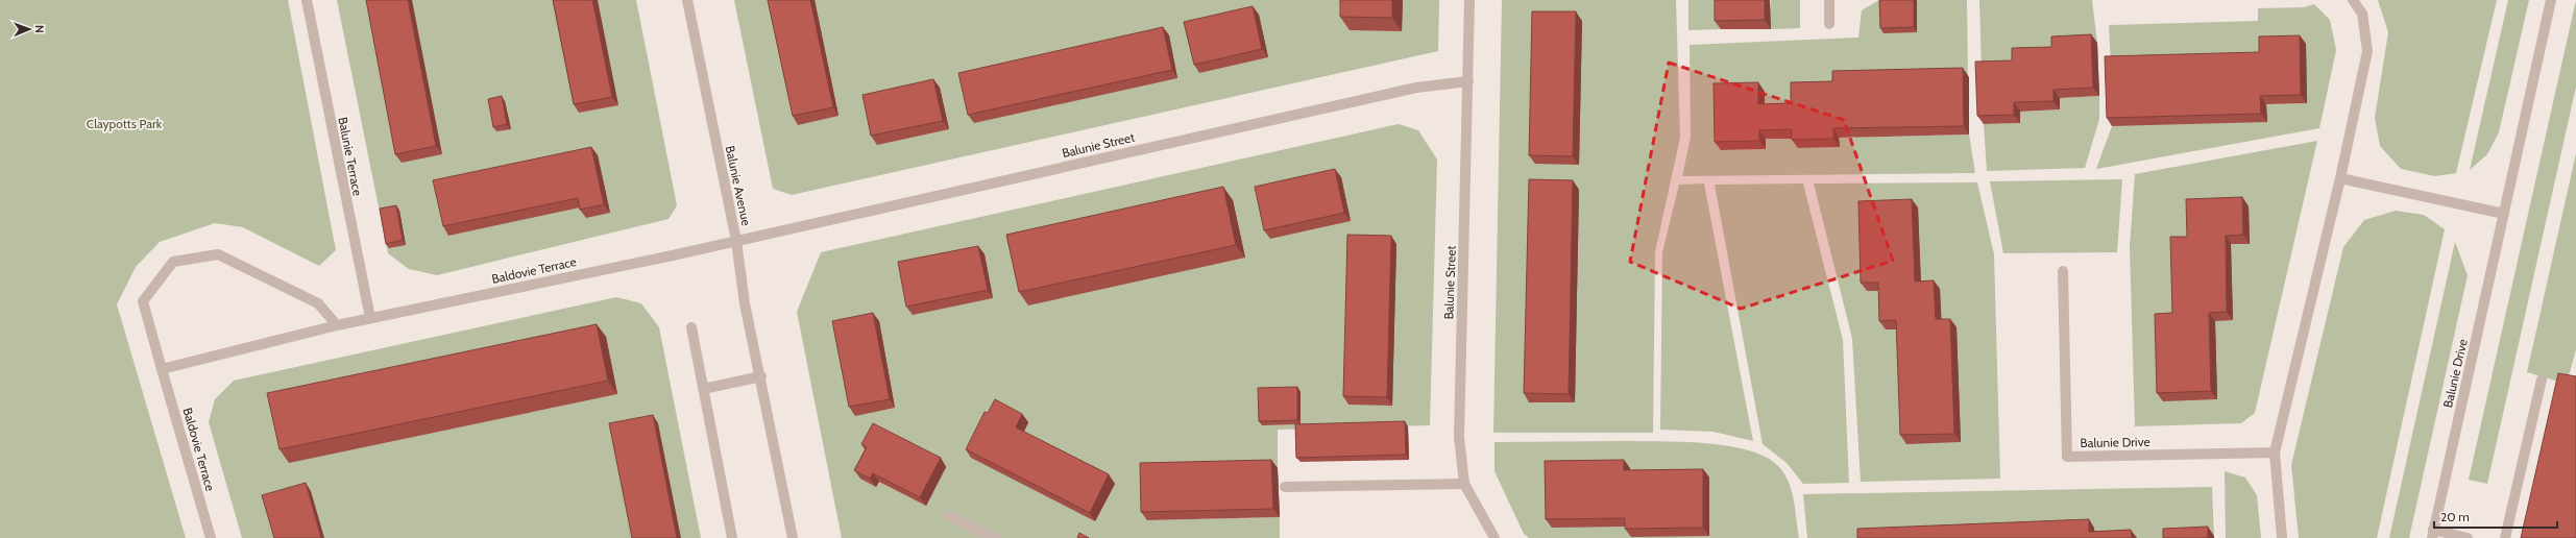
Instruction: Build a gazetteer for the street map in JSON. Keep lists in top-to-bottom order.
{
  "streets": {
    "street": [
      "Balunie Street",
      "Balunie Terrace",
      "Balunie Avenue",
      "Baldovie Terrace",
      "Balunie Drive"
    ]
  },
  "crossings": [
    ["Balunie Street", "Balunie Avenue"],
    ["Balunie Street", "Baldovie Terrace"],
    ["Balunie Terrace", "Baldovie Terrace"],
    ["Balunie Avenue", "Baldovie Terrace"]
  ],
  "parks": ["Claypotts Park"],
  "scale_bar": "20 m",
  "north": "right"
}
